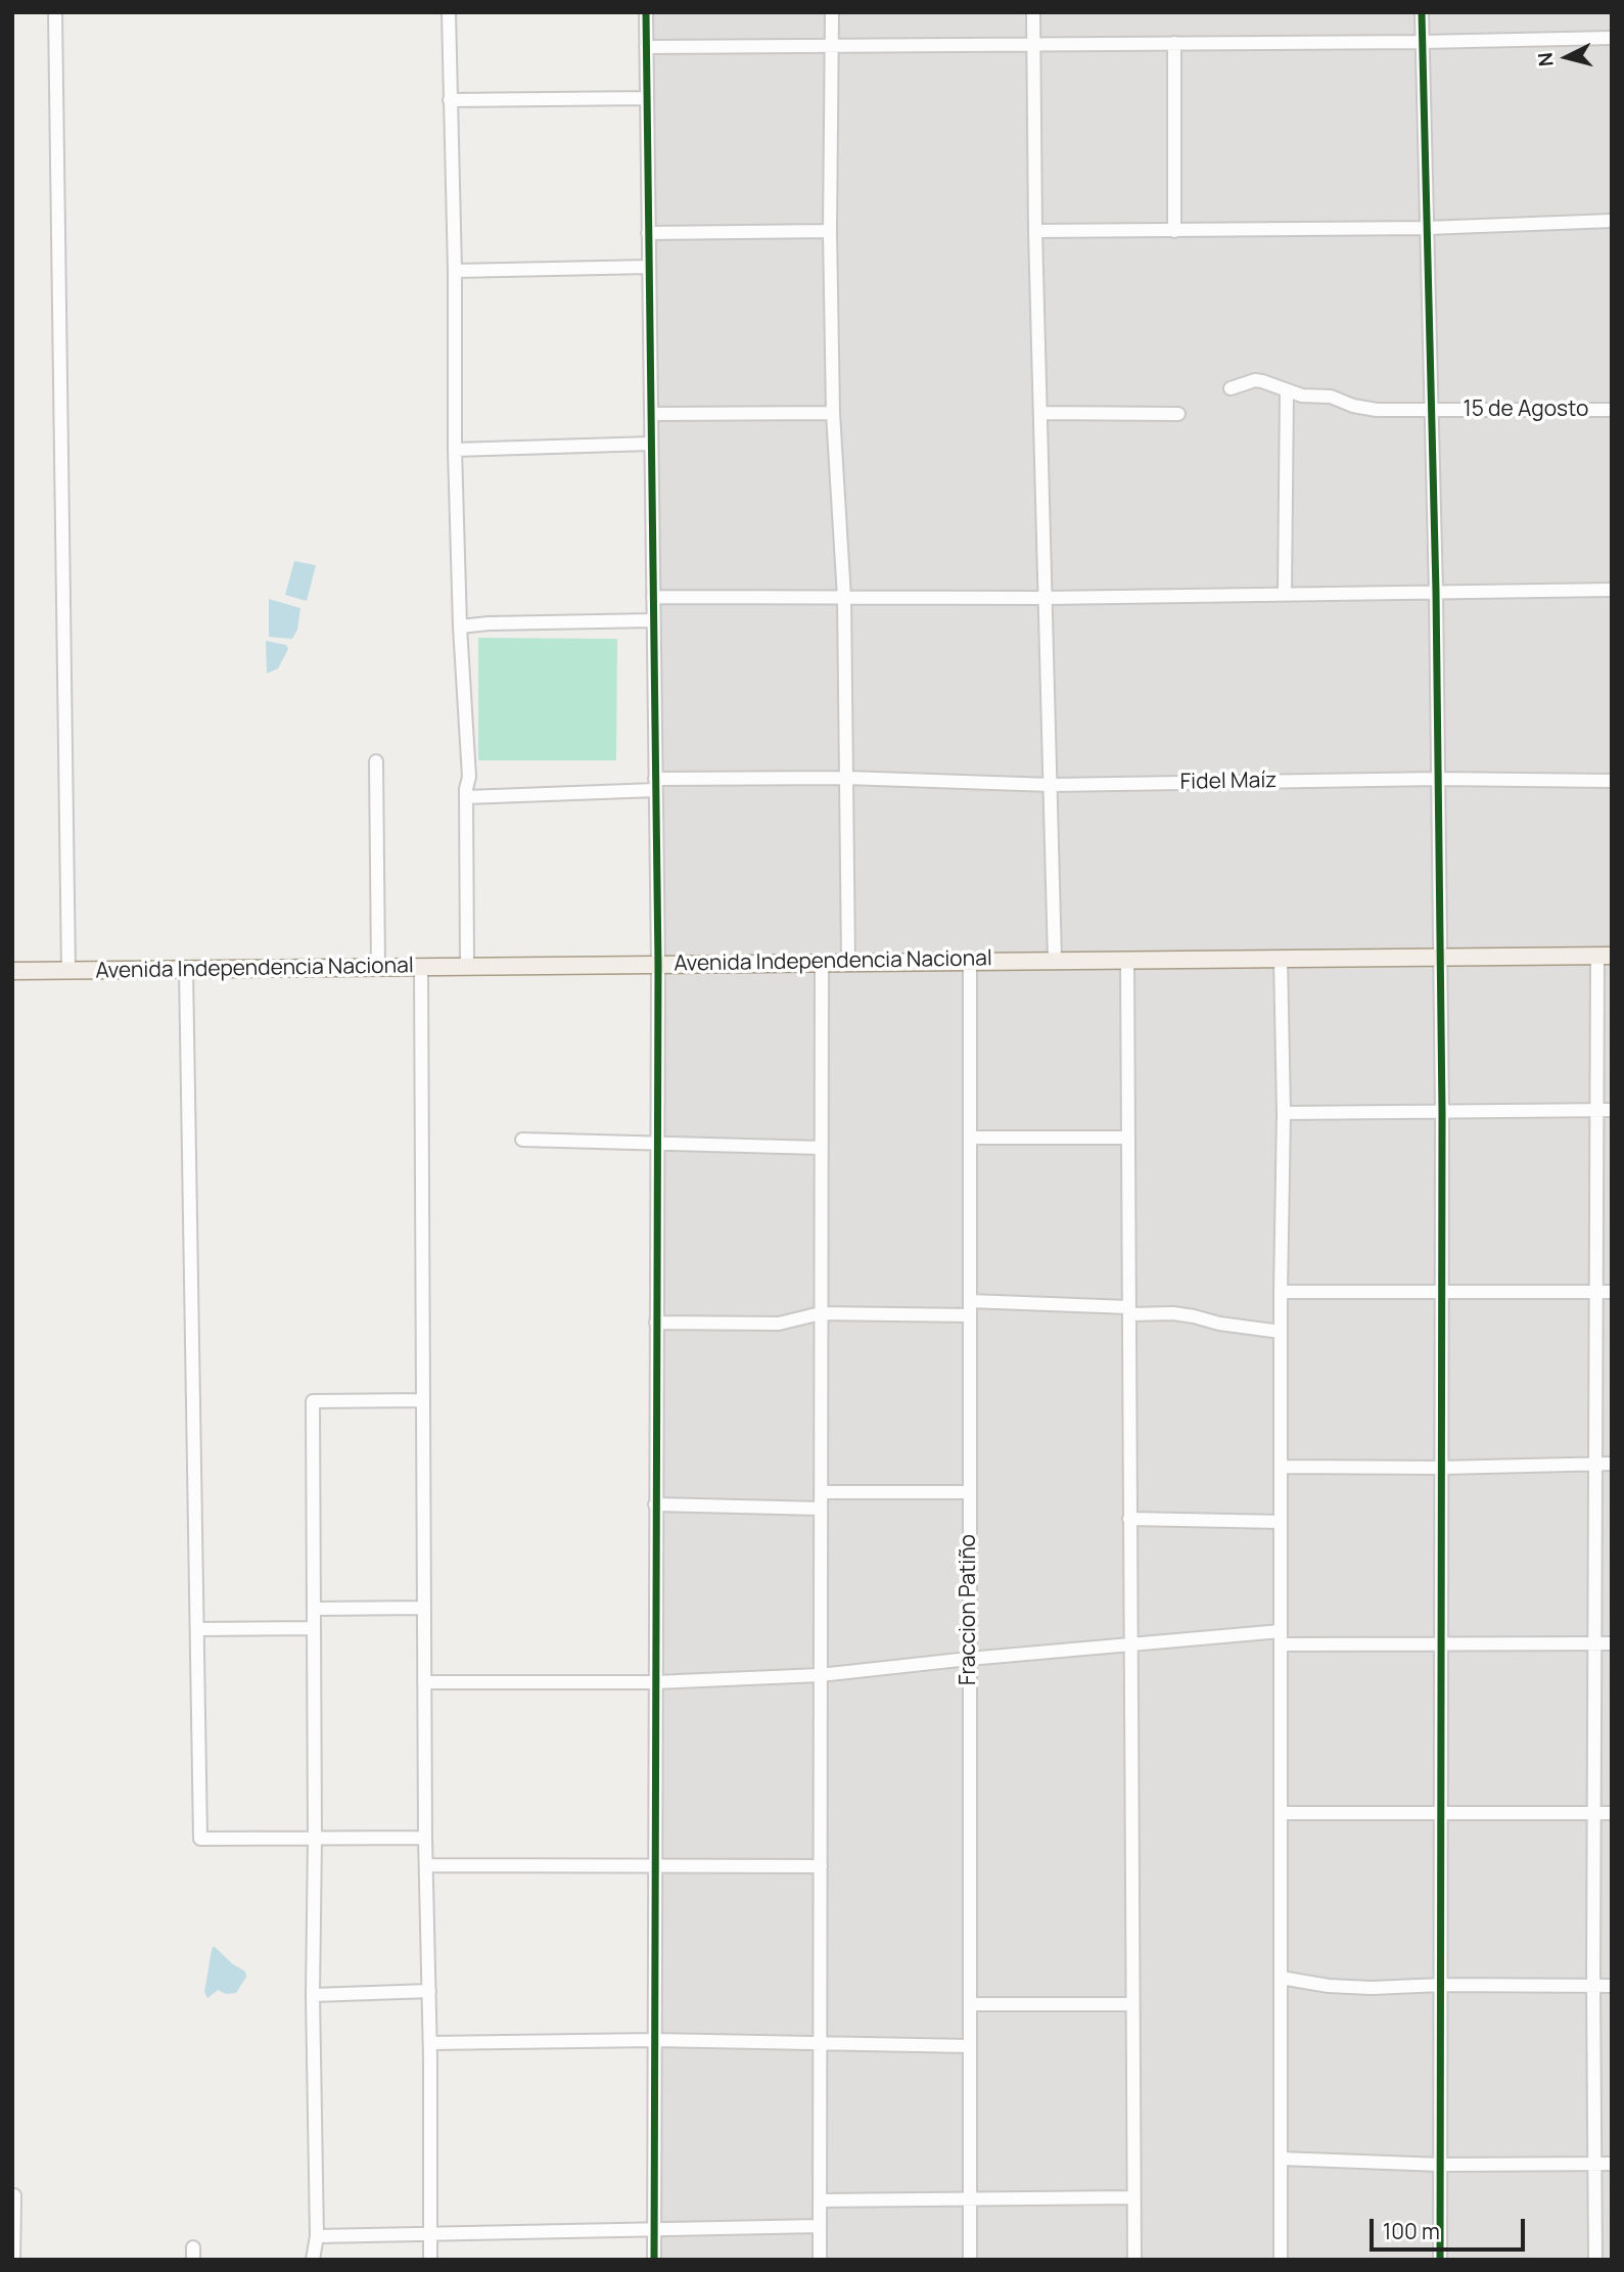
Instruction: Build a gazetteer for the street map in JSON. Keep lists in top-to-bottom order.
{
  "streets": {
    "main road": ["Avenida Independencia Nacional"],
    "street": ["15 de Agosto", "Fidel Maíz", "Fraccion Patiño"]
  },
  "crossings": [
    ["Avenida Independencia Nacional", "Fraccion Patiño"]
  ],
  "scale_bar": "100 m",
  "north": "left"
}
